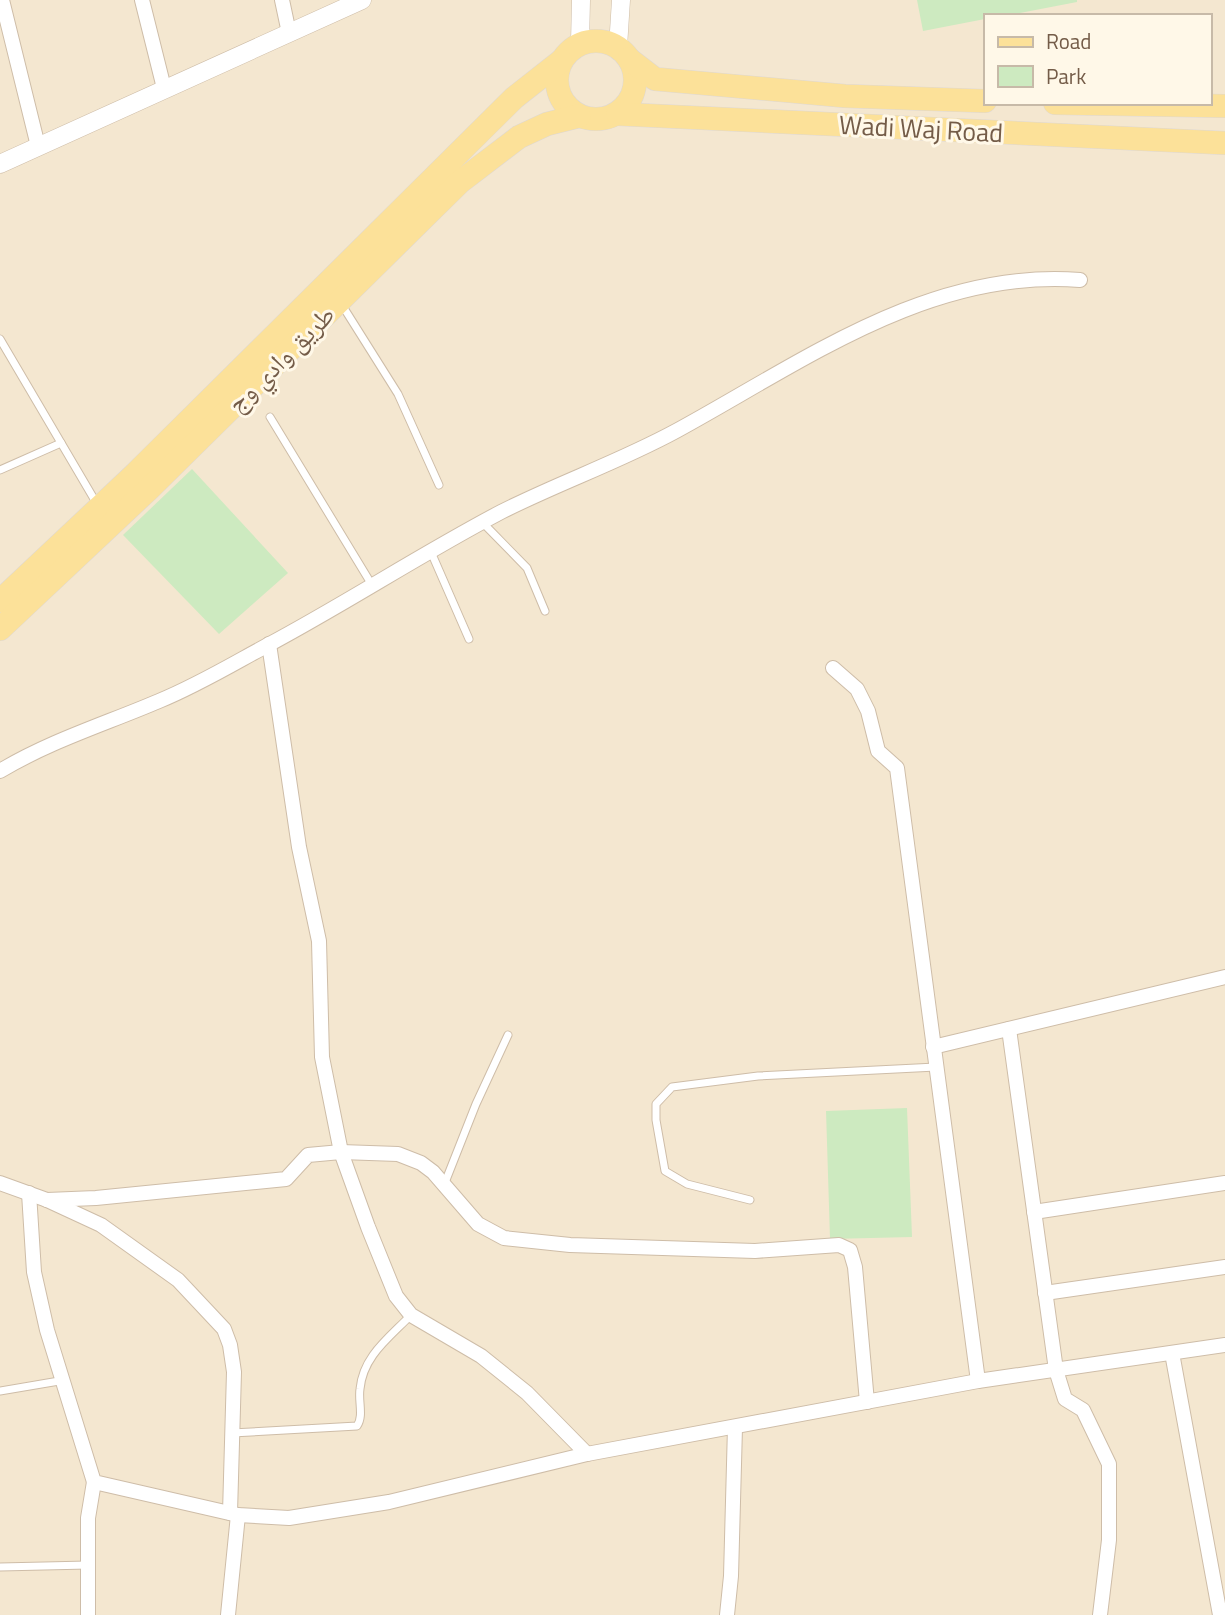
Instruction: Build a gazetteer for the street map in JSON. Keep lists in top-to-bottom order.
{
  "streets": {
    "main road": ["Wadi Waj Road", "طريق وادي وج"]
  },
  "crossings": [
    ["Wadi Waj Road", "طريق وادي وج"]
  ],
  "legend": ["Road", "Park"]
}
